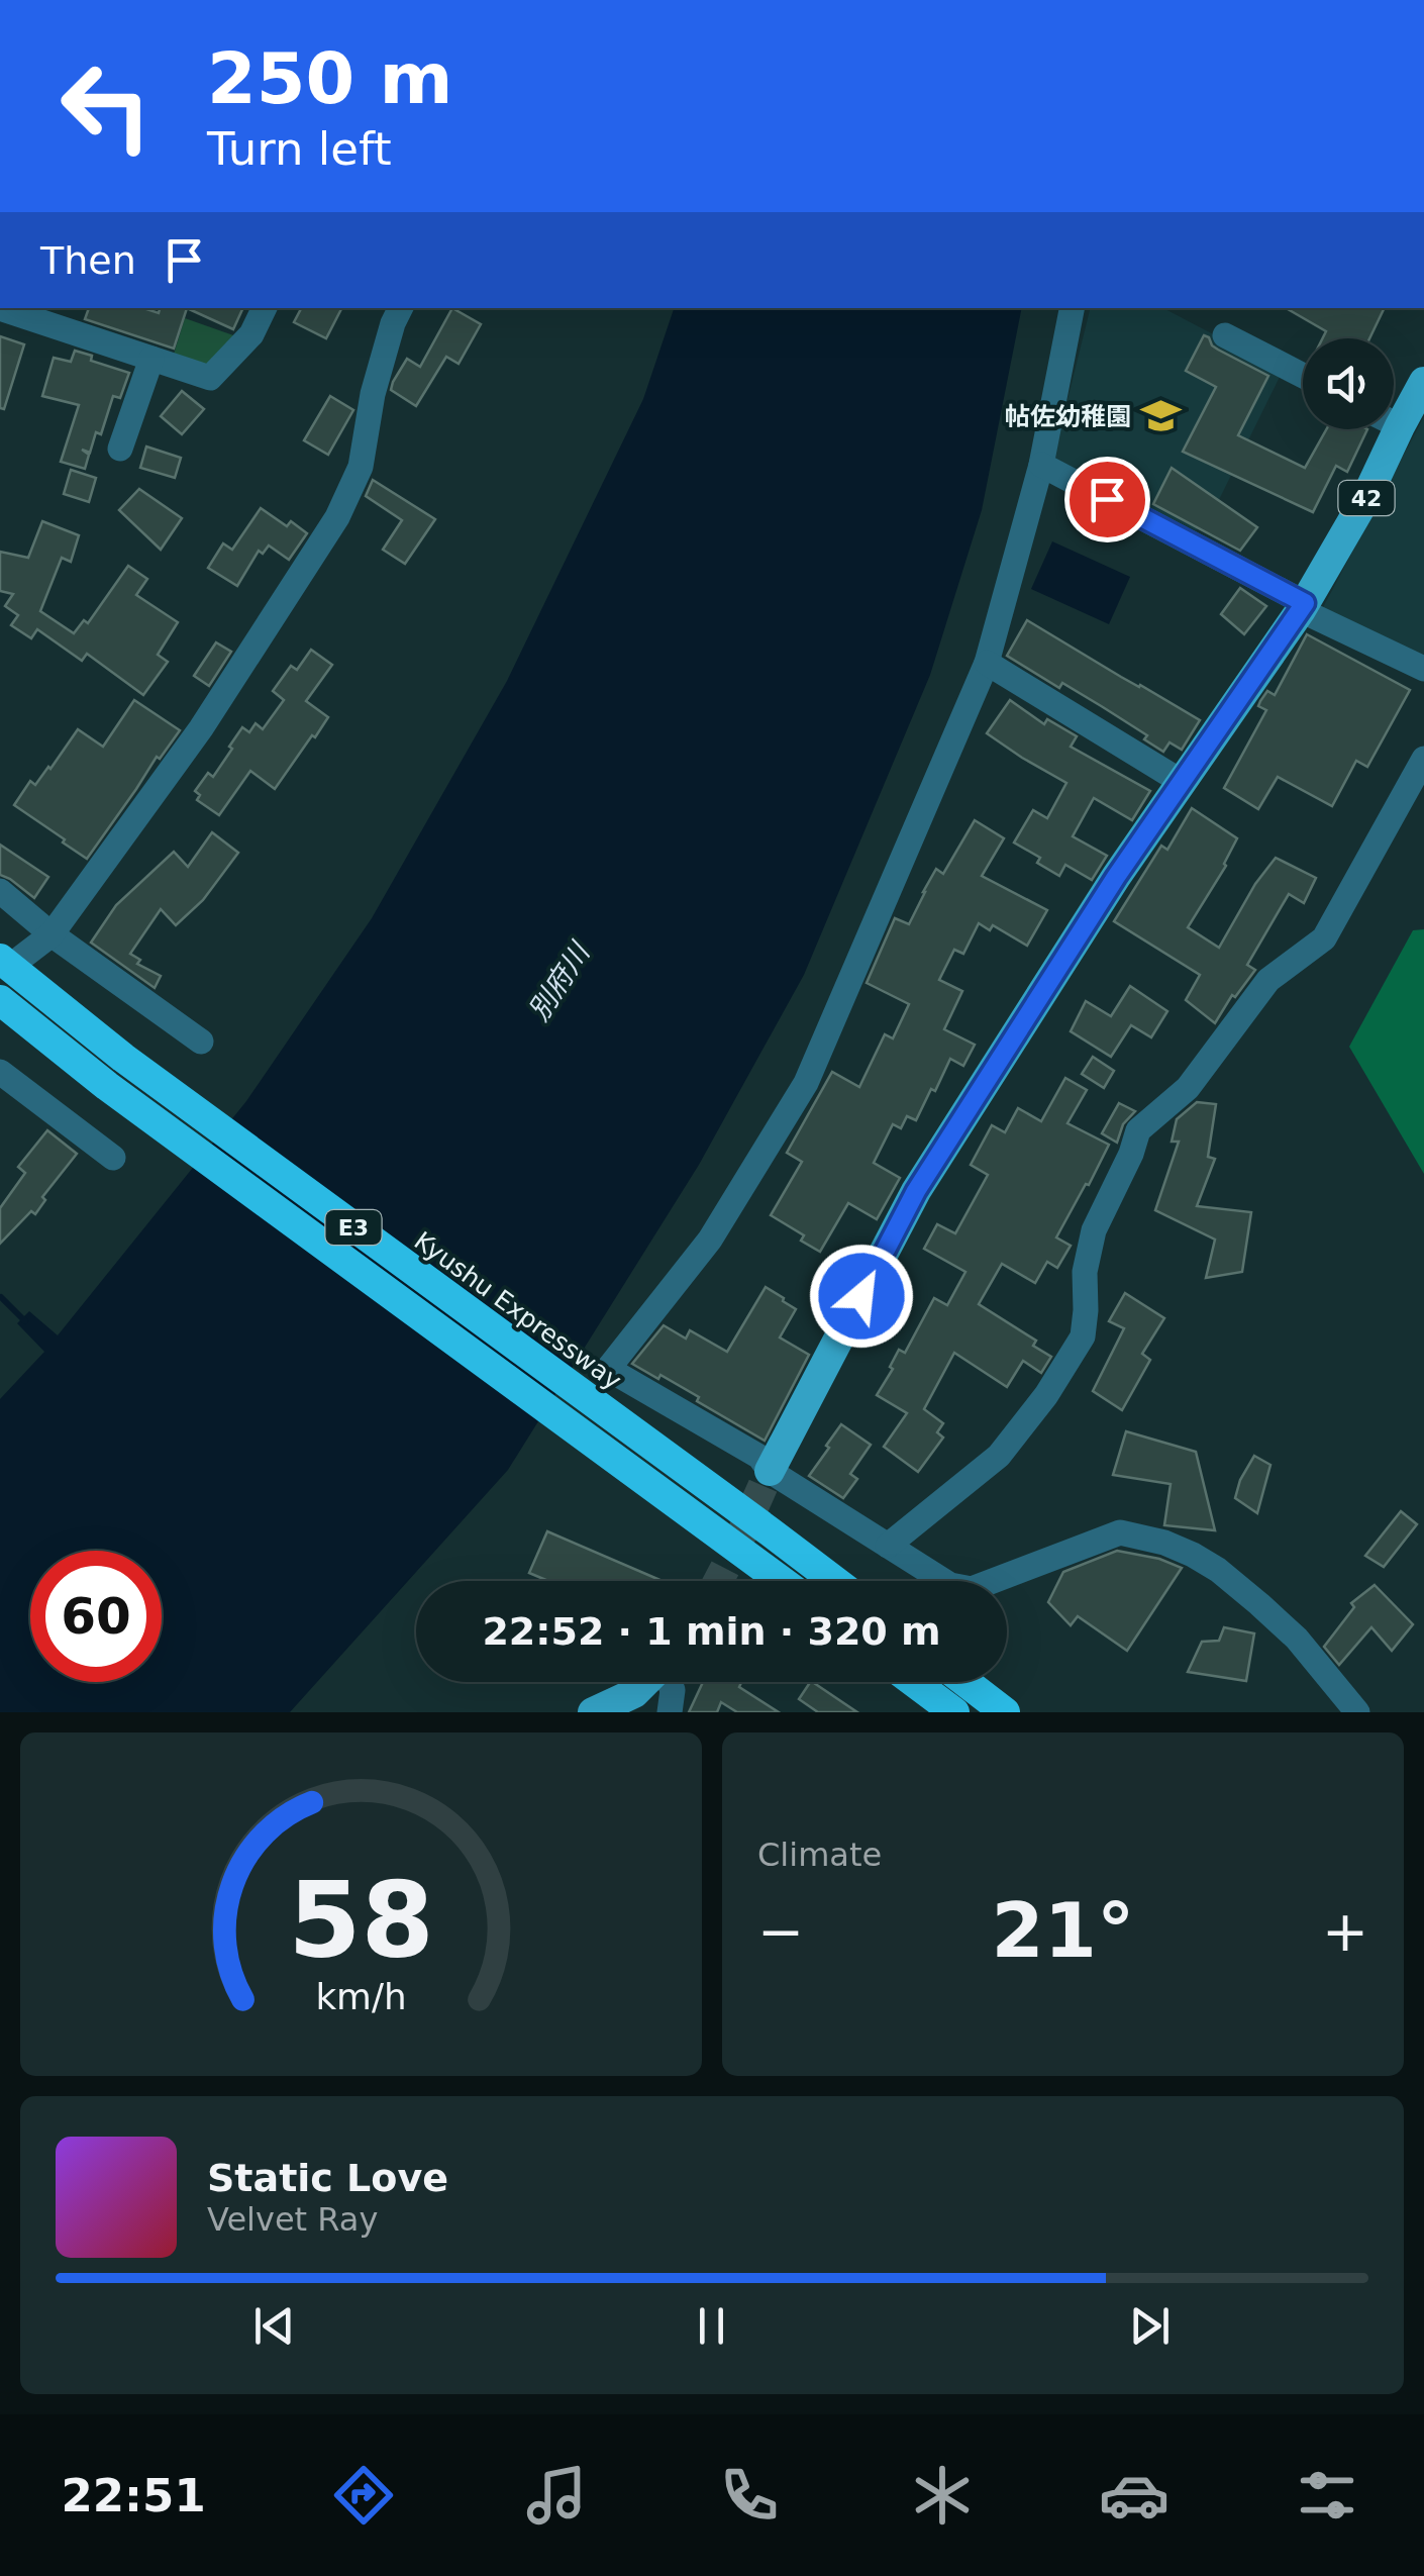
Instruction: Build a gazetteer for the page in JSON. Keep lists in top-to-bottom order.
{
  "streets": {
    "highway": ["E3", "Kyushu Expressway"],
    "main road": ["42"]
  },
  "water": ["別府川"],
  "places": {
    "school or university": ["帖佐幼稚園"]
  },
  "page": {
    "turn": ["250 m", "Turn left"],
    "then": "Then",
    "limit": "60",
    "trip": "22:52 · 1 min · 320 m",
    "tile": "Climate",
    "heat": ["−", "21°", "+"],
    "song": ["Static Love", "Velvet Ray"],
    "tabs": "22:51",
    "gauge": ["58", "km/h"]
  }
}
